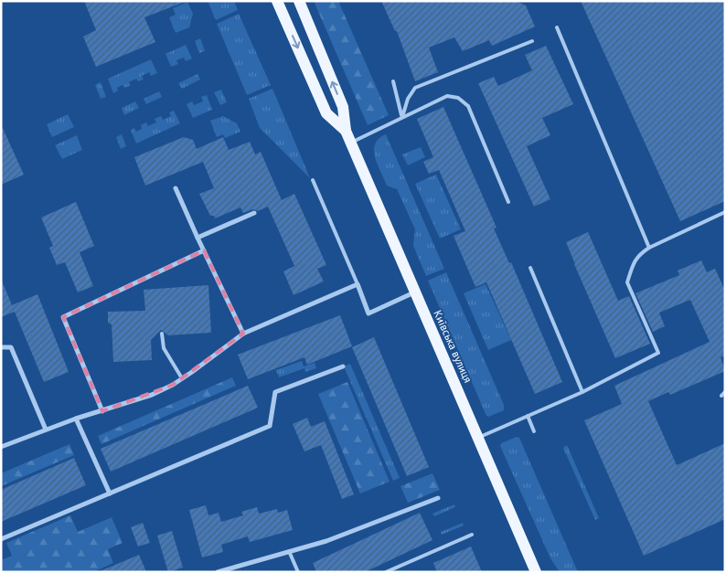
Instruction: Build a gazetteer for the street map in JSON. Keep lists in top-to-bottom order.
{
  "streets": {
    "main road": ["Київська вулиця"]
  }
}
